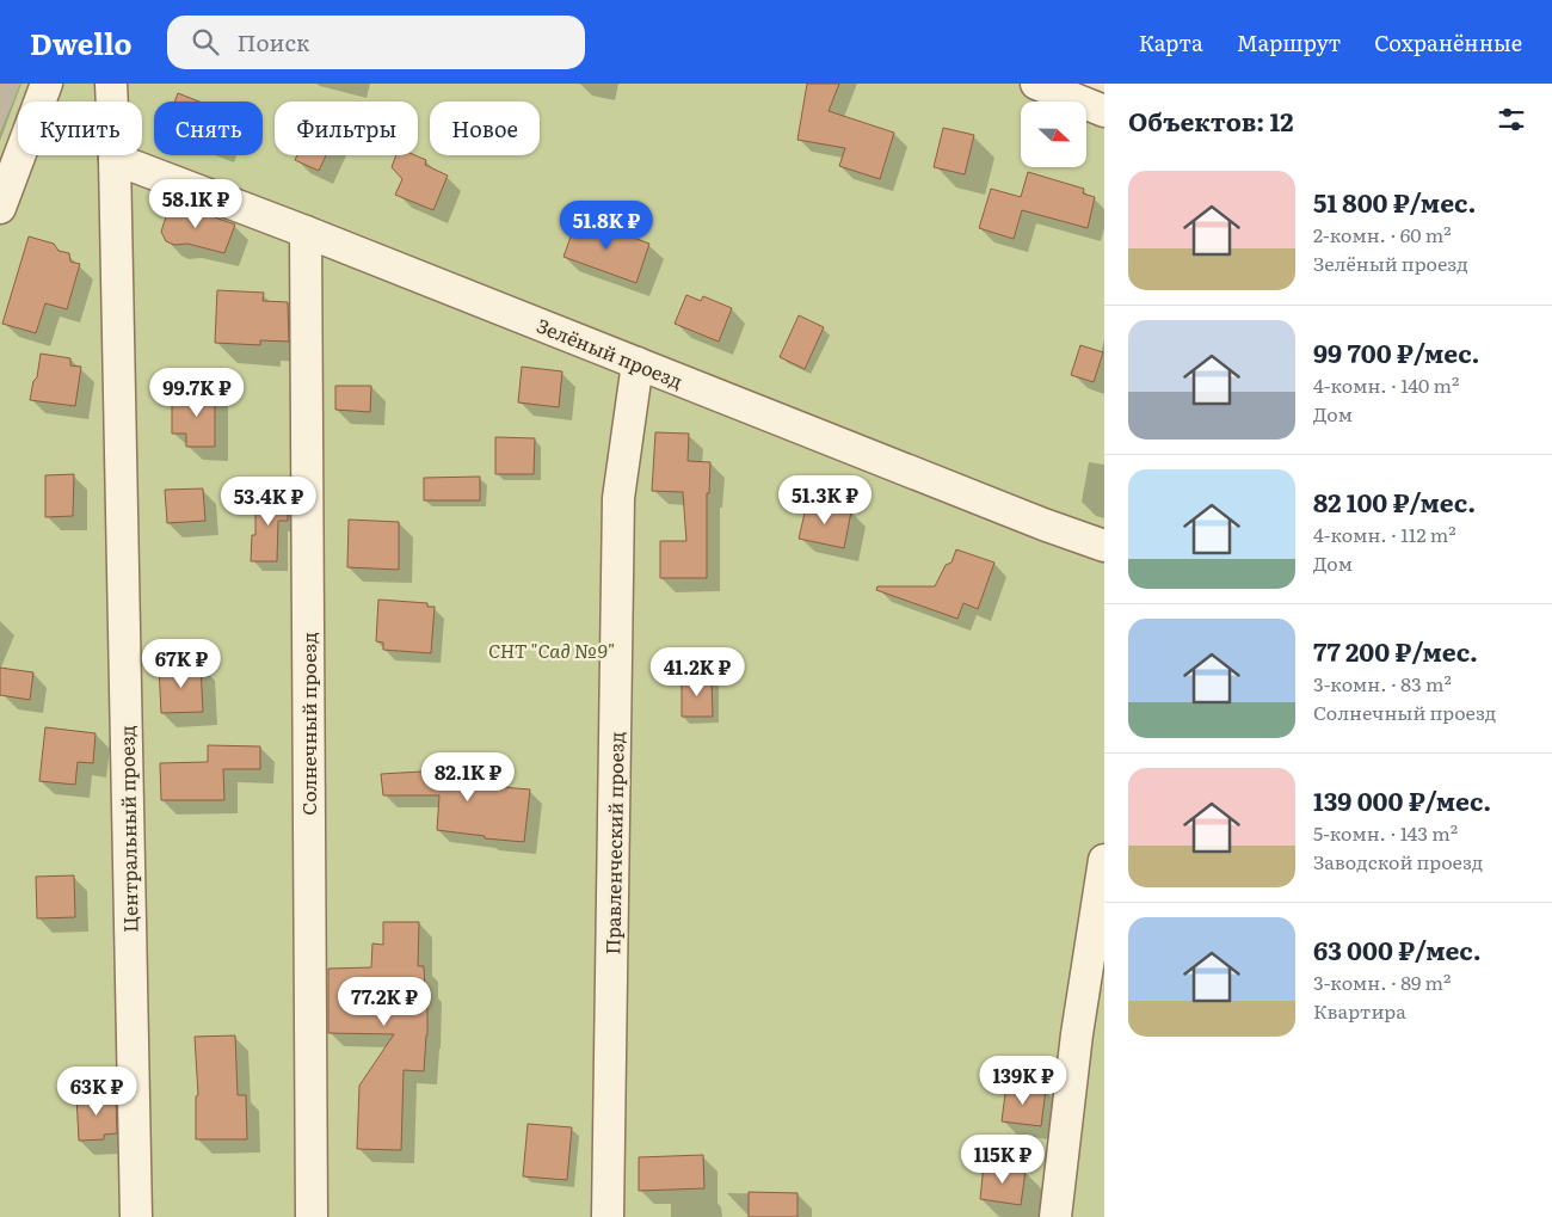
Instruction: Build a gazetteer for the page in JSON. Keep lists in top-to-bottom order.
{
  "streets": {
    "street": [
      "Зелёный проезд",
      "Солнечный проезд",
      "Центральный проезд",
      "Правленческий проезд"
    ]
  },
  "crossings": [
    ["Зелёный проезд", "Солнечный проезд"],
    ["Зелёный проезд", "Центральный проезд"],
    ["Зелёный проезд", "Правленческий проезд"]
  ],
  "parks": ["СНТ \"Сад №9\""],
  "north": "right",
  "page": {
    "header": "Dwello",
    "search": "Поиск",
    "nav": ["Карта", "Маршрут", "Сохранённые"],
    "heading": "Объектов: 12",
    "chip": [
      "Купить",
      "Снять",
      "Фильтры",
      "Новое"
    ],
    "list": [
      {
        "name": "51 800 ₽/мес.",
        "note": "2-комн. · 60 m² · Зелёный проезд"
      },
      {
        "name": "99 700 ₽/мес.",
        "note": "4-комн. · 140 m² · Дом"
      },
      {
        "name": "82 100 ₽/мес.",
        "note": "4-комн. · 112 m² · Дом"
      },
      {
        "name": "77 200 ₽/мес.",
        "note": "3-комн. · 83 m² · Солнечный проезд"
      },
      {
        "name": "139 000 ₽/мес.",
        "note": "5-комн. · 143 m² · Заводской проезд"
      },
      {
        "name": "63 000 ₽/мес.",
        "note": "3-комн. · 89 m² · Квартира"
      }
    ],
    "price": [
      "58.1K ₽",
      "51.8K ₽",
      "99.7K ₽",
      "51.3K ₽",
      "53.4K ₽",
      "67K ₽",
      "41.2K ₽",
      "82.1K ₽",
      "77.2K ₽",
      "139K ₽",
      "63K ₽",
      "115K ₽"
    ]
  }
}
